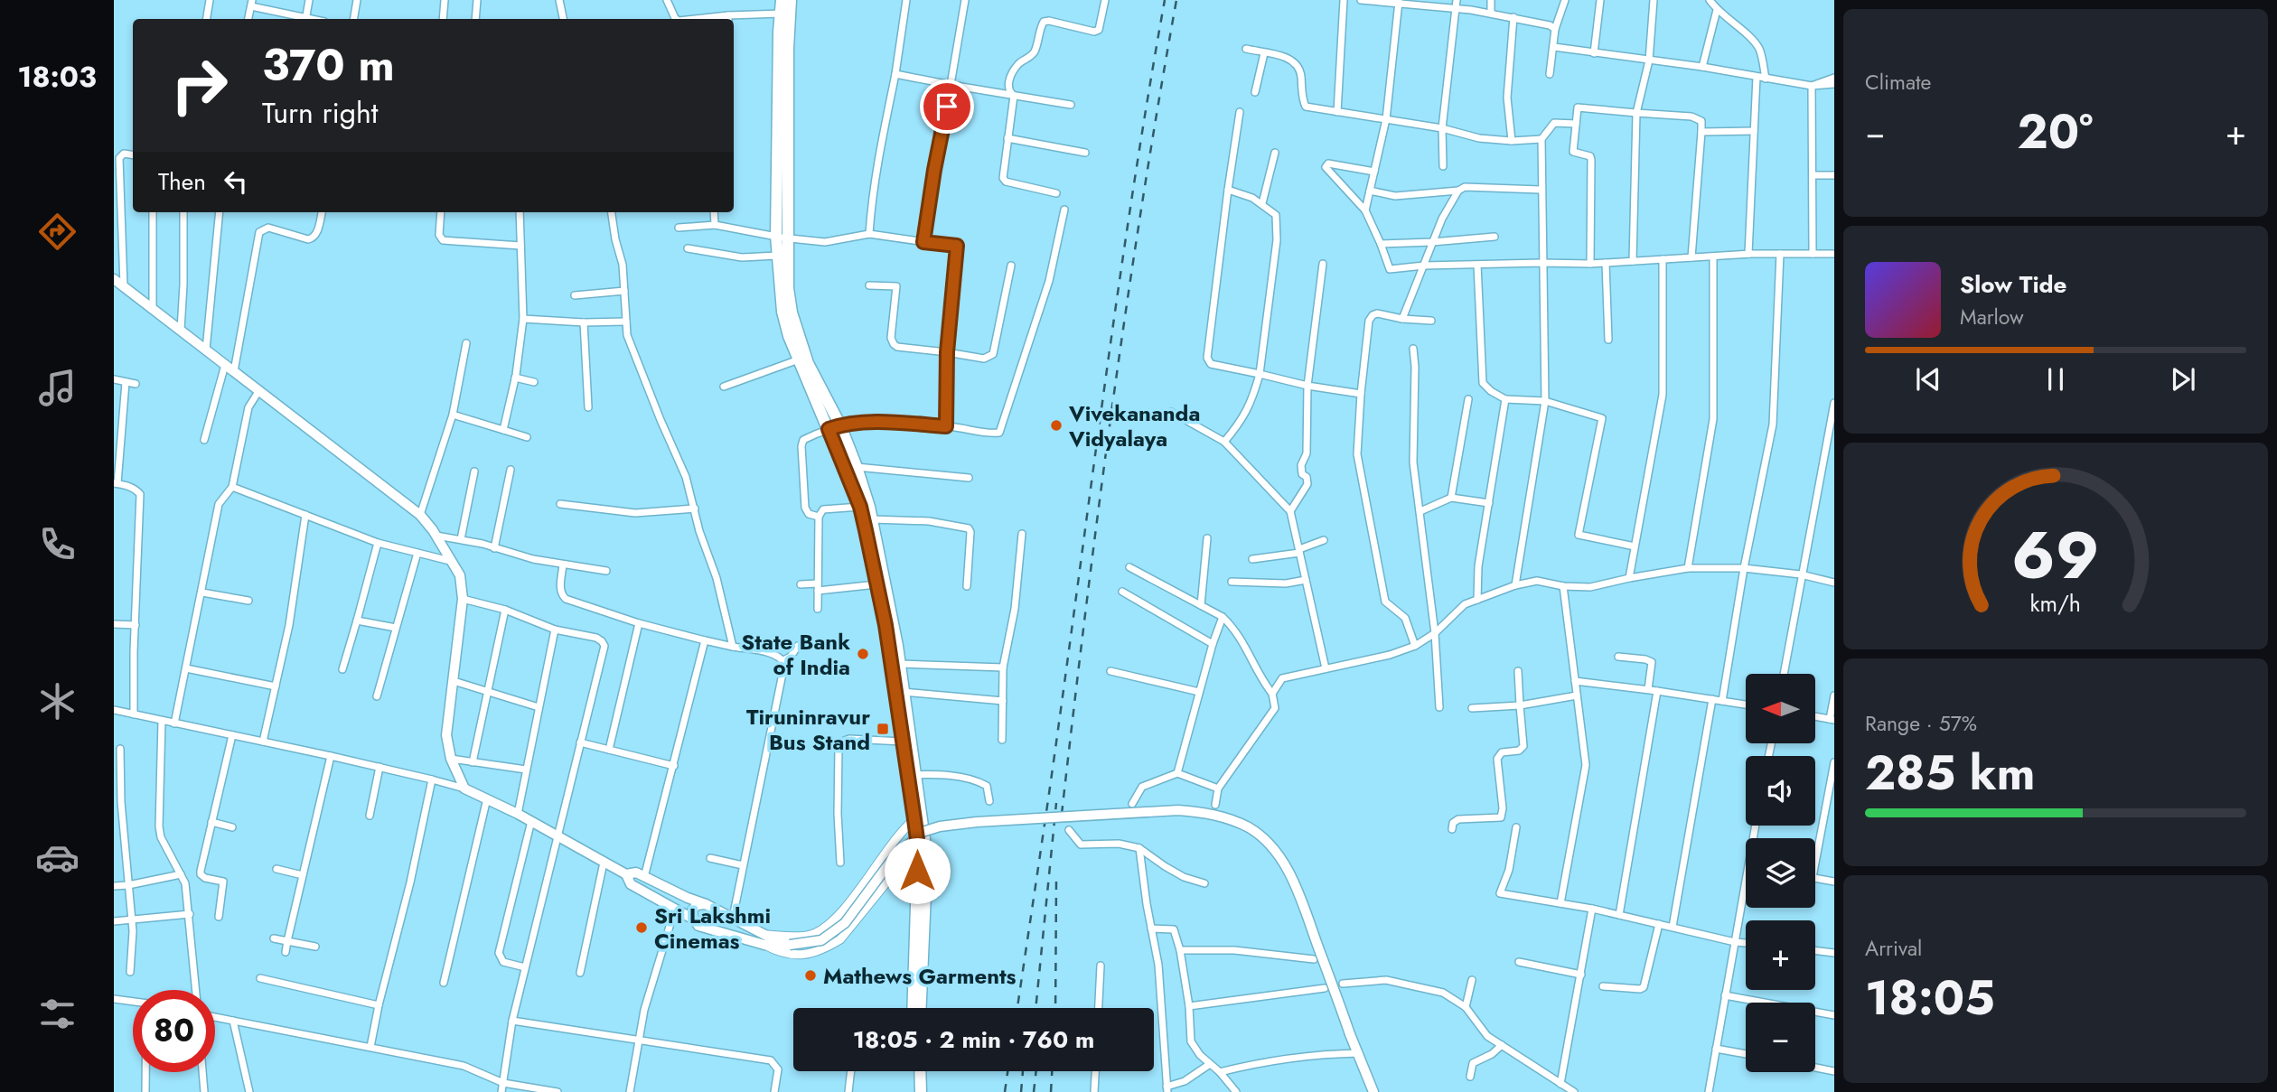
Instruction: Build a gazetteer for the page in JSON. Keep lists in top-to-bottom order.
{
  "places": {
    "other": [
      "Vivekananda Vidyalaya",
      "State Bank of India",
      "Sri Lakshmi Cinemas",
      "Mathews Garments"
    ],
    "transit": ["Tiruninravur Bus Stand"]
  },
  "north": "left",
  "page": {
    "tabs": "18:03",
    "tile": [
      "Climate",
      ["Range · 57%", "285 km"],
      ["Arrival", "18:05"]
    ],
    "turn": ["370 m", "Turn right"],
    "heat": ["−", "20°", "+"],
    "then": "Then",
    "song": ["Slow Tide", "Marlow"],
    "map_buttons": ["+", "−"],
    "limit": "80",
    "trip": "18:05 · 2 min · 760 m",
    "gauge": ["69", "km/h"]
  }
}
